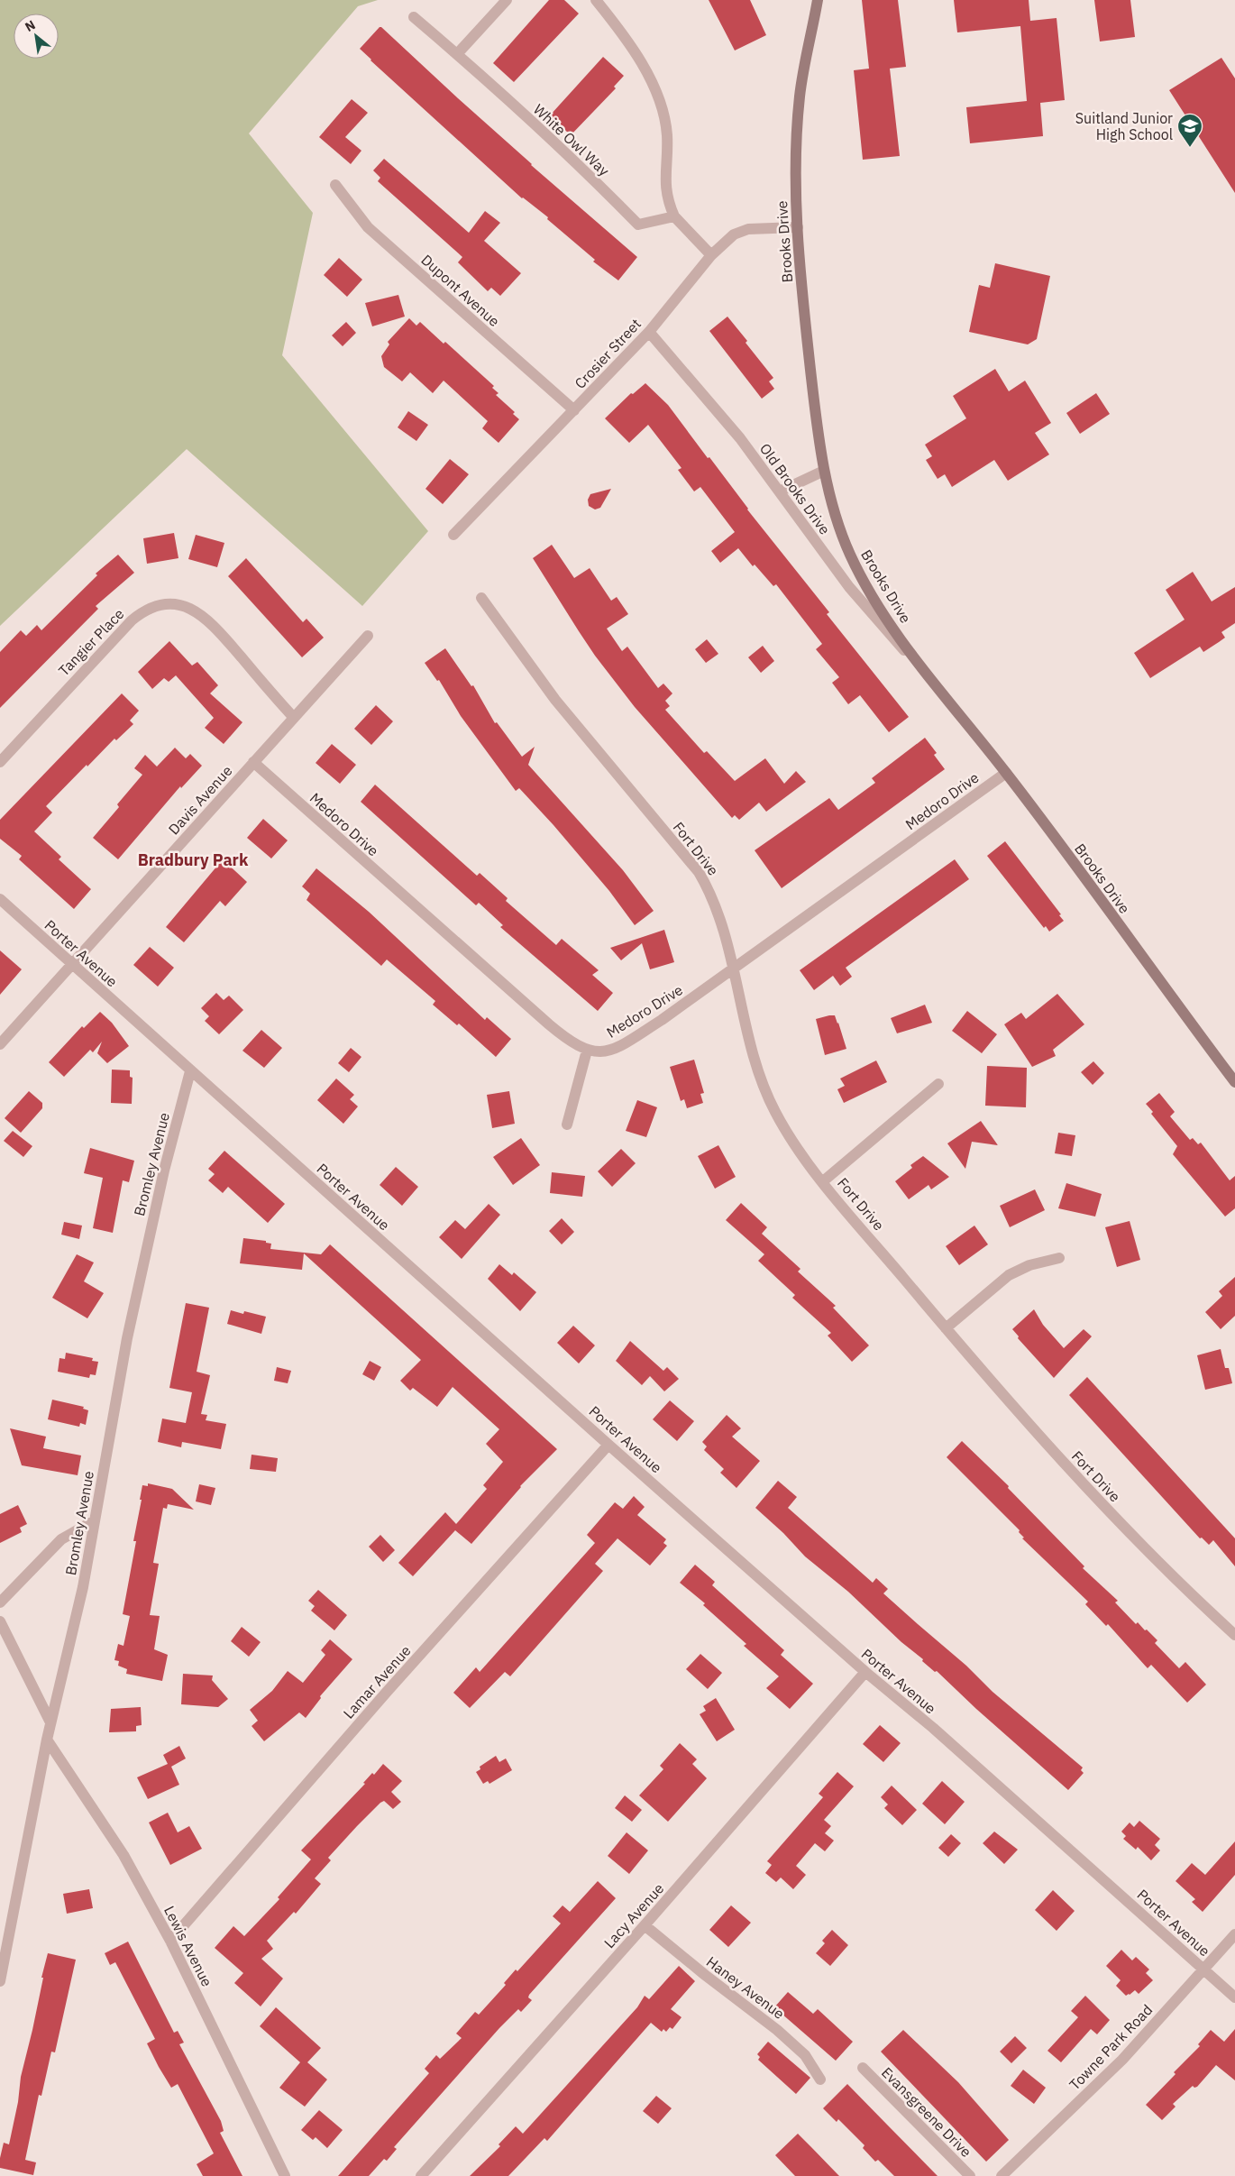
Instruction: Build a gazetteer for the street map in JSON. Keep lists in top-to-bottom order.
{
  "streets": {
    "street": [
      "White Owl Way",
      "Brooks Drive",
      "Dupont Avenue",
      "Crosier Street",
      "Old Brooks Drive",
      "Tangier Place",
      "Davis Avenue",
      "Medoro Drive",
      "Fort Drive",
      "Porter Avenue",
      "Bromley Avenue",
      "Lamar Avenue",
      "Lacy Avenue",
      "Lewis Avenue",
      "Haney Avenue",
      "Towne Park Road",
      "Evansgreene Drive"
    ]
  },
  "crossings": [
    ["Brooks Drive", "Crosier Street"],
    ["Brooks Drive", "Old Brooks Drive"],
    ["Brooks Drive", "Medoro Drive"],
    ["Dupont Avenue", "Crosier Street"],
    ["Crosier Street", "Old Brooks Drive"],
    ["Tangier Place", "Davis Avenue"],
    ["Davis Avenue", "Medoro Drive"],
    ["Davis Avenue", "Porter Avenue"],
    ["Medoro Drive", "Fort Drive"],
    ["Porter Avenue", "Bromley Avenue"],
    ["Porter Avenue", "Lamar Avenue"],
    ["Porter Avenue", "Lacy Avenue"],
    ["Porter Avenue", "Towne Park Road"],
    ["Bromley Avenue", "Lewis Avenue"],
    ["Lamar Avenue", "Lewis Avenue"],
    ["Lacy Avenue", "Haney Avenue"]
  ],
  "districts": ["Bradbury Park"],
  "places": {
    "school or university": ["Suitland Junior High School"]
  },
  "north": "top left"
}
